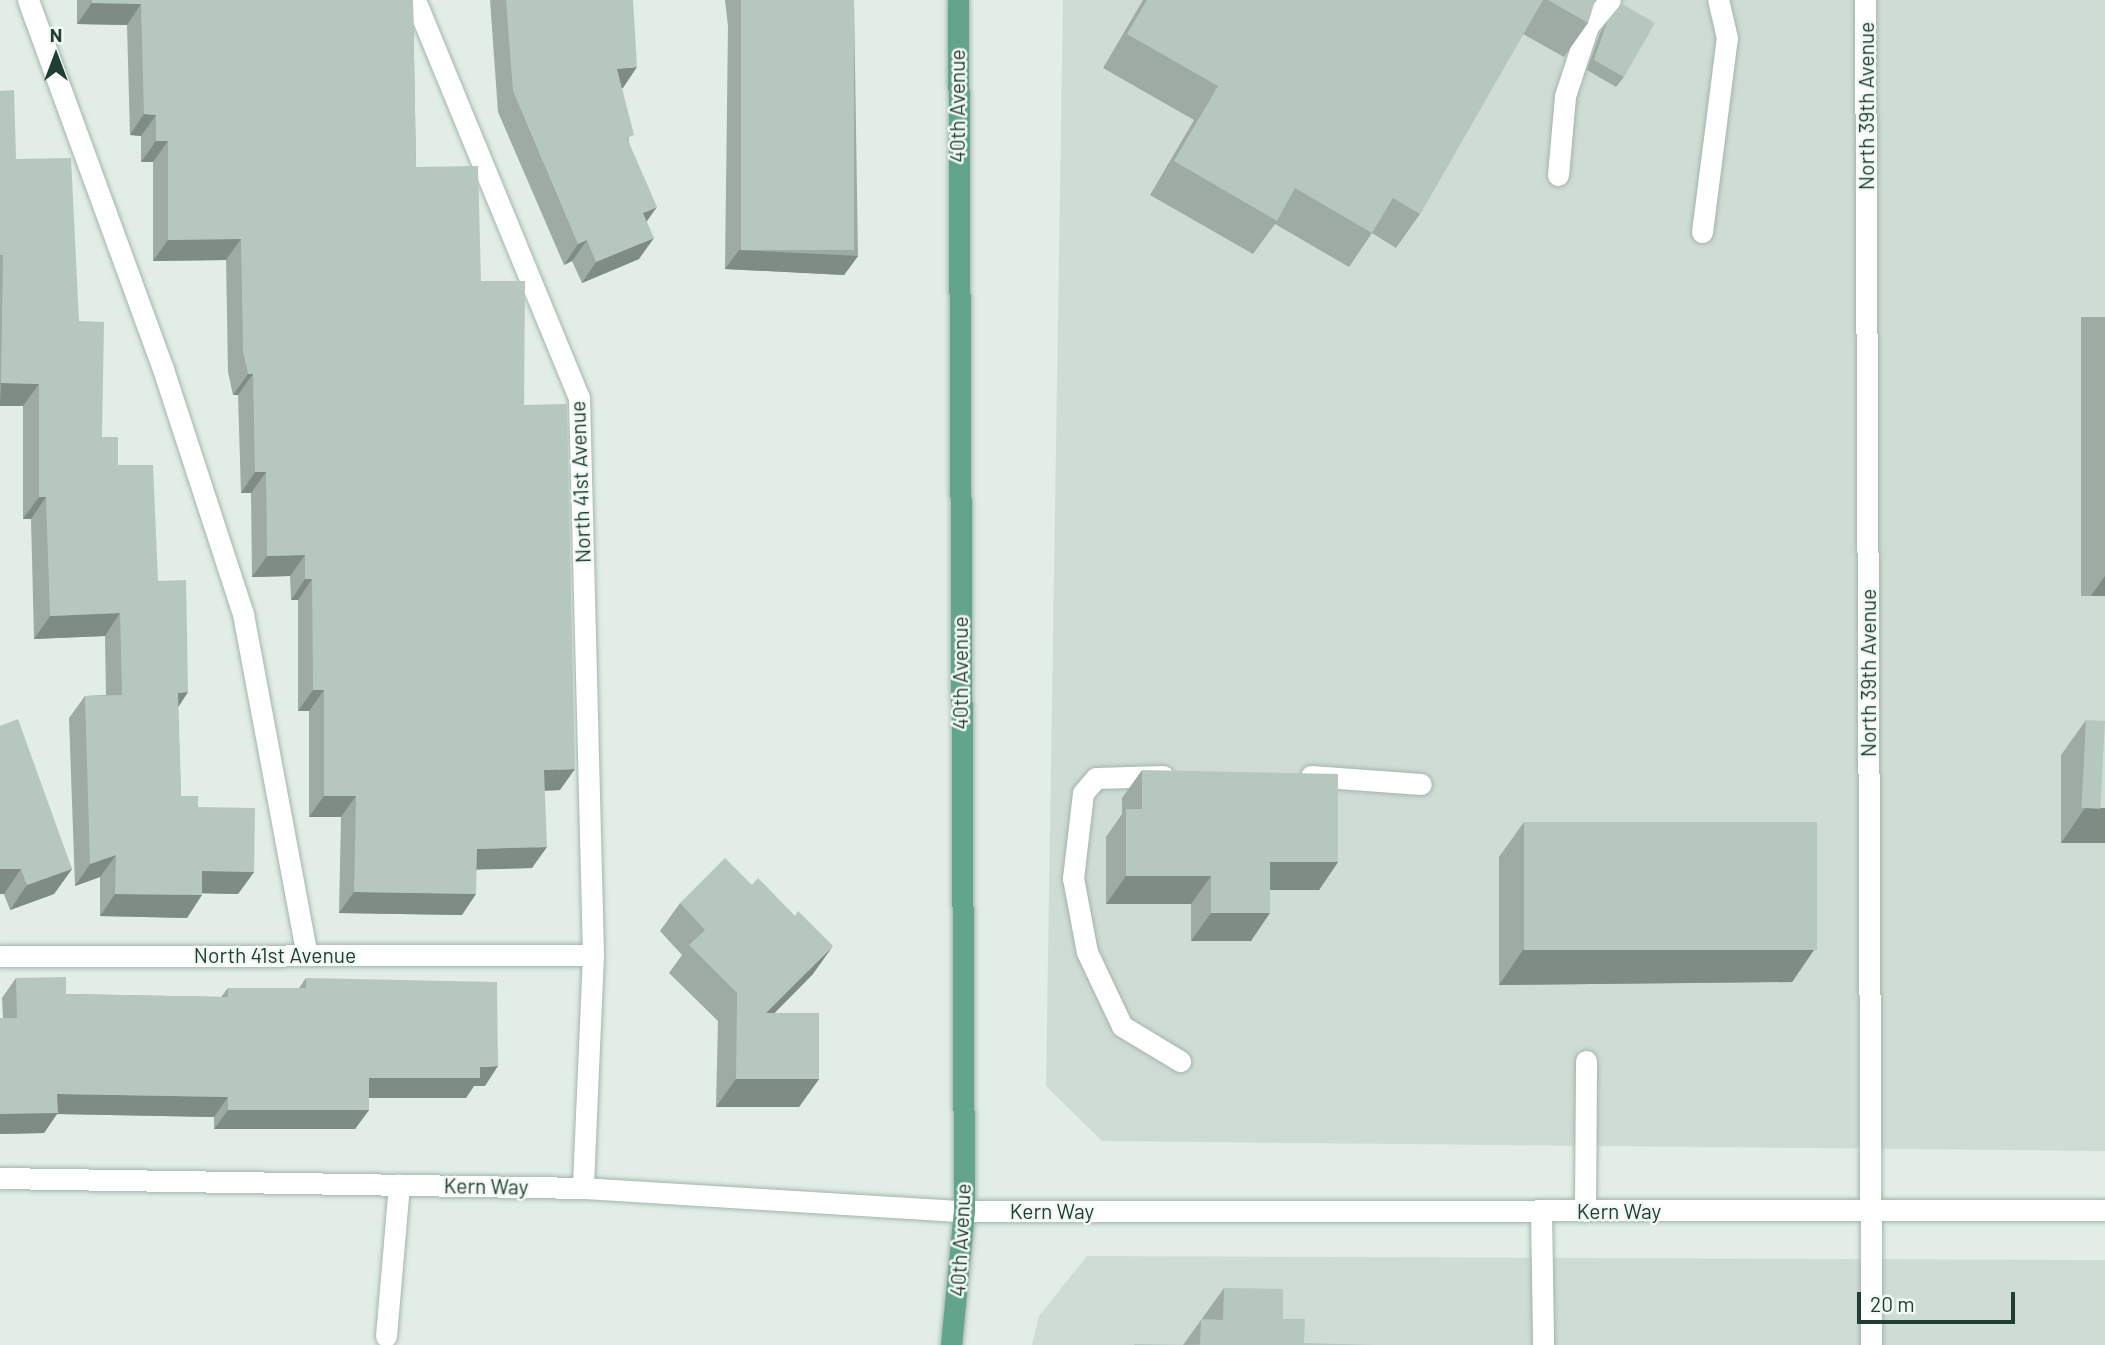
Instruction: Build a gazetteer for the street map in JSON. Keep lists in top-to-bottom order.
{
  "streets": {
    "main road": ["40th Avenue"],
    "street": ["North 39th Avenue", "North 41st Avenue", "Kern Way"]
  },
  "crossings": [
    ["40th Avenue", "Kern Way"],
    ["North 39th Avenue", "Kern Way"],
    ["North 41st Avenue", "Kern Way"]
  ],
  "scale_bar": "20 m",
  "north": "top"
}
